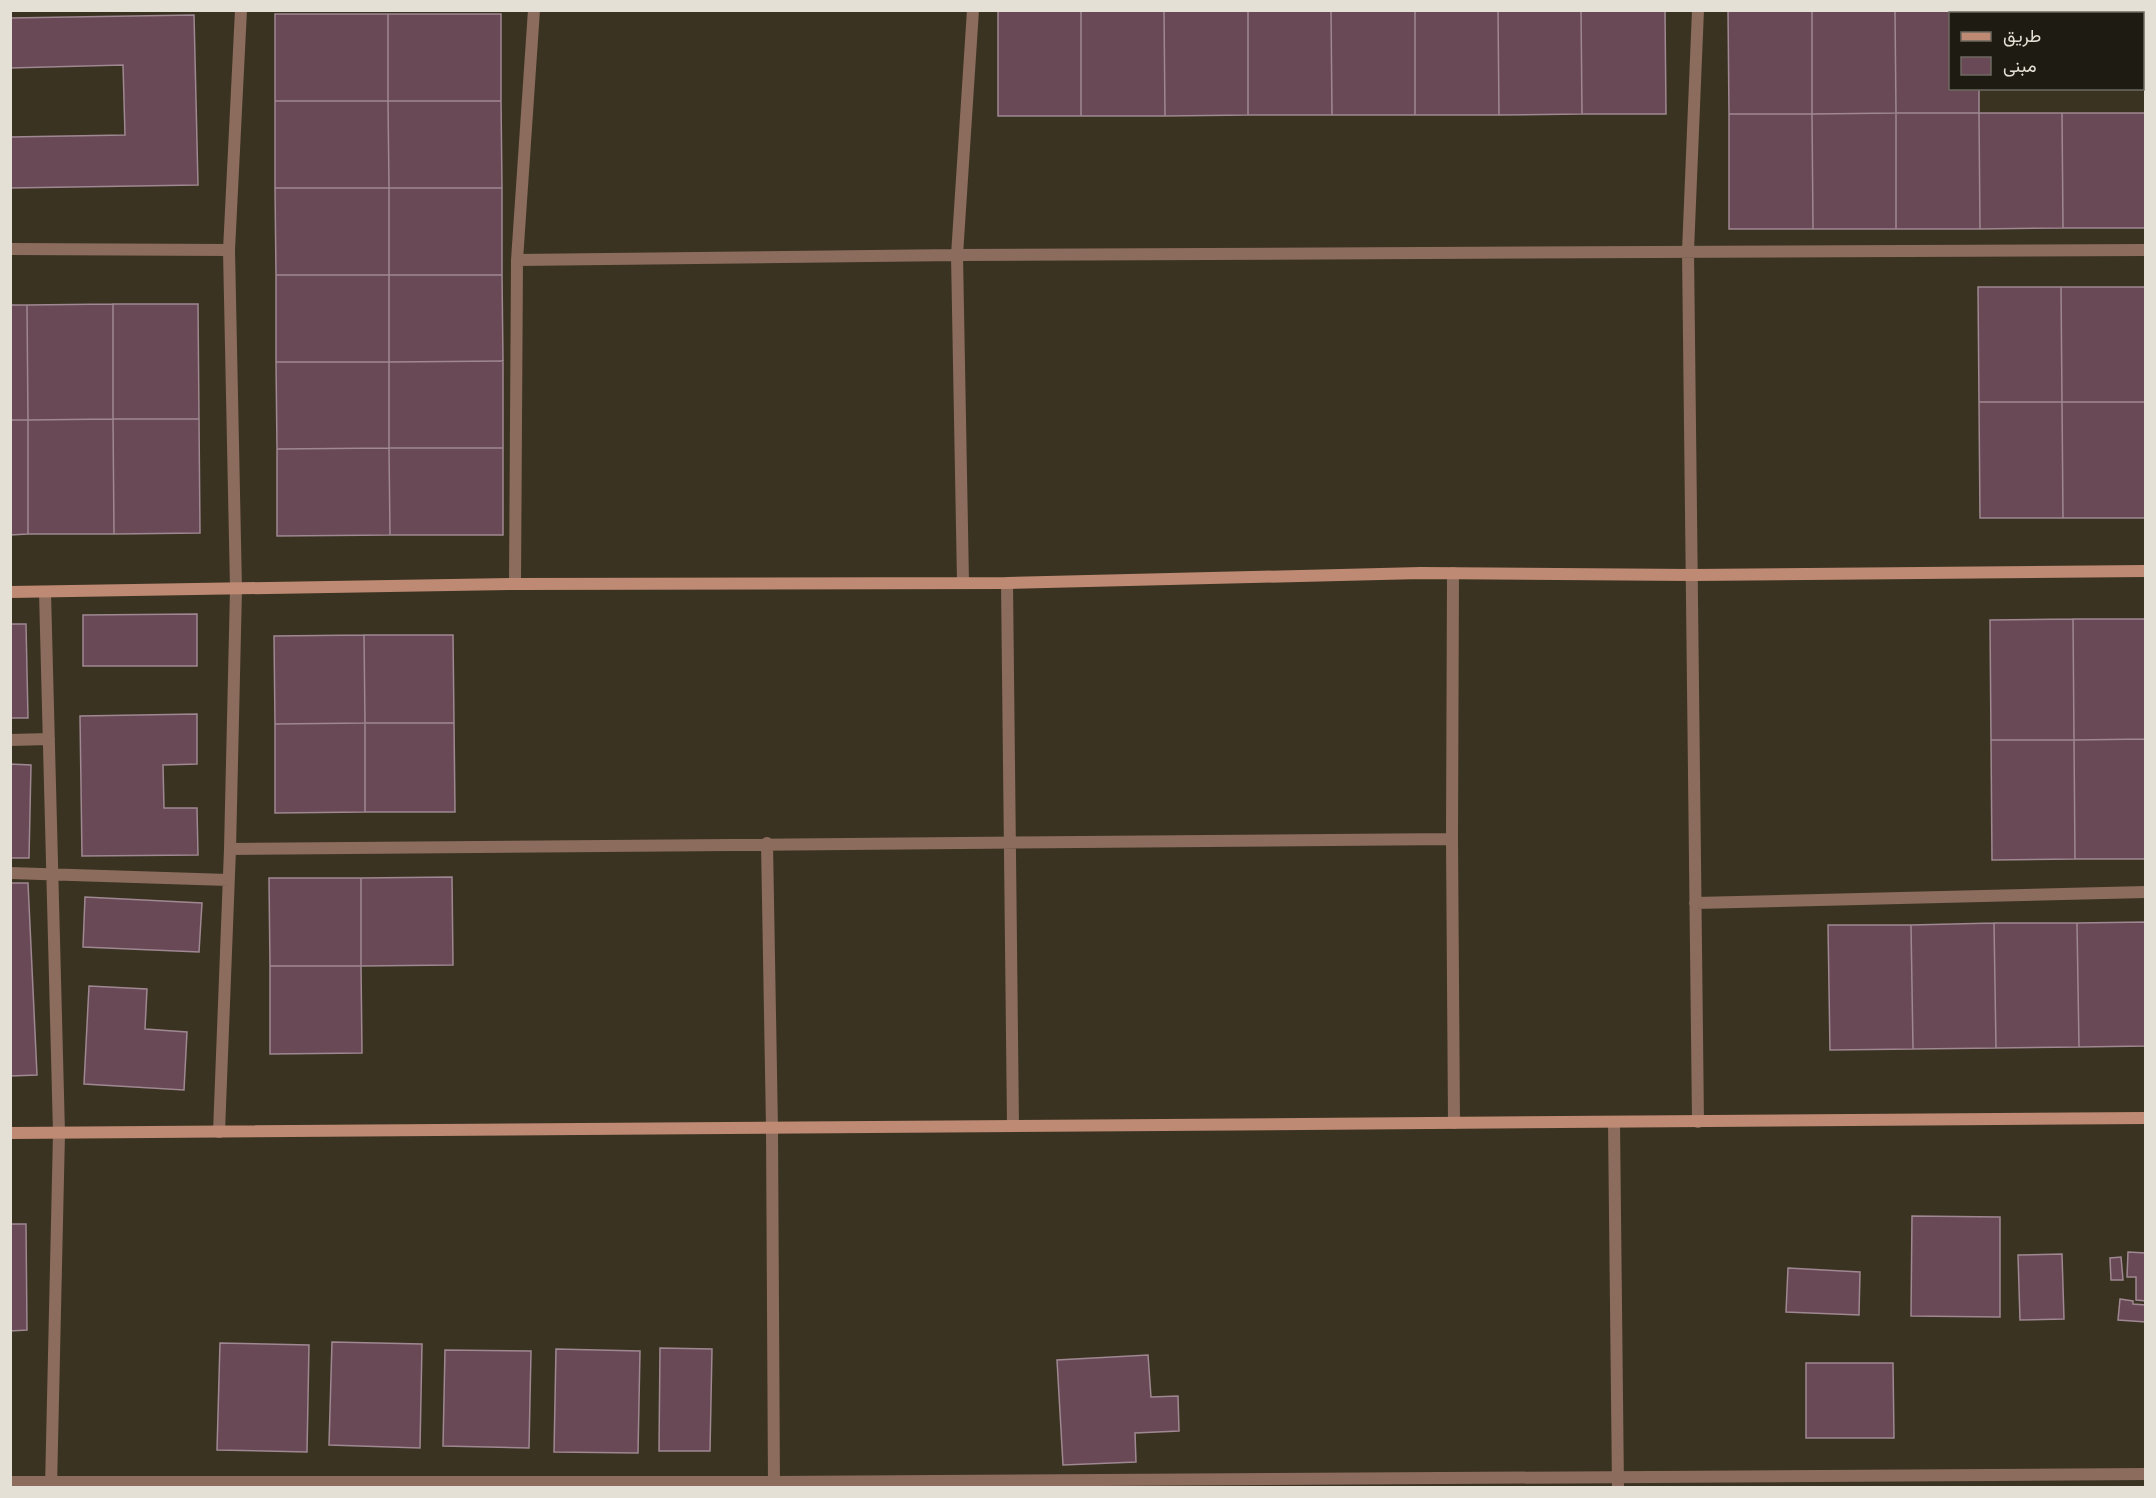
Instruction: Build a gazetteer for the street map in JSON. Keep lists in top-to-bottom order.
{
  "legend": ["طريق", "مبنى"]
}
